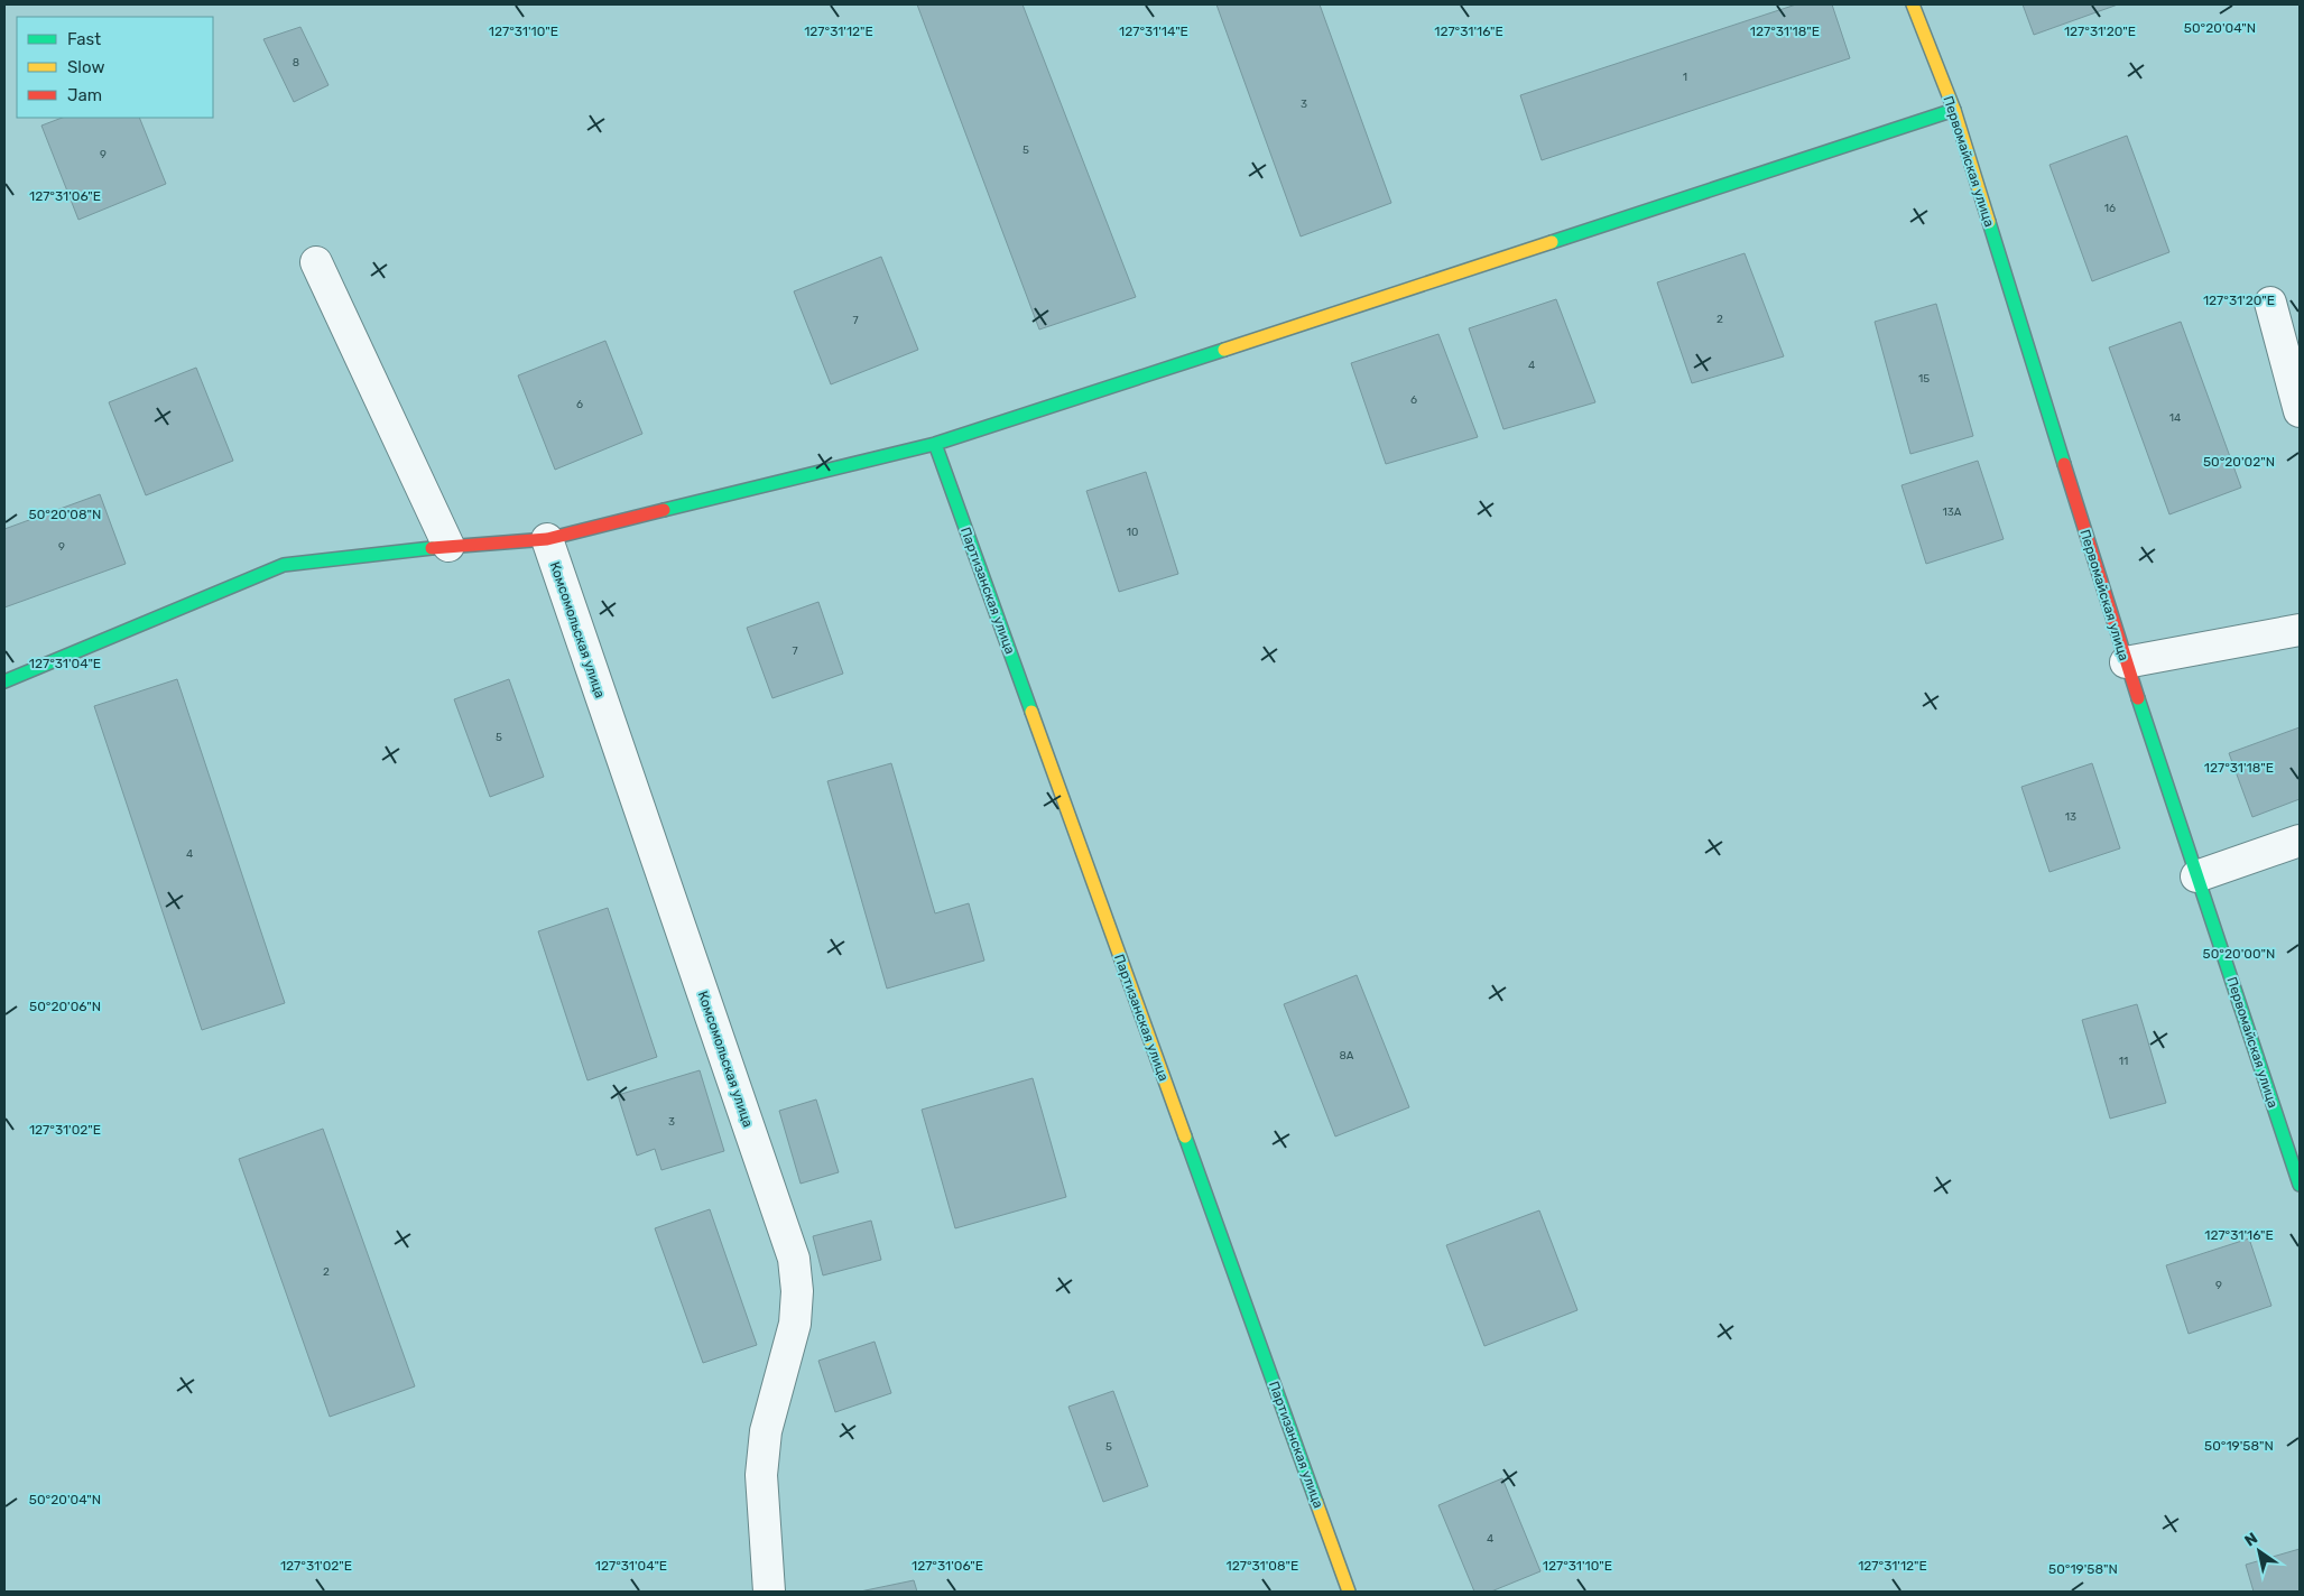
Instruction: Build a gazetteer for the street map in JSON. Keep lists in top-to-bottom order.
{
  "streets": {
    "street": ["Первомайская улица", "Партизанская улица", "Комсомольская улица"]
  },
  "house_numbers": [
    "8",
    "1",
    "3",
    "5",
    "9",
    "16",
    "2",
    "7",
    "4",
    "15",
    "6",
    "6",
    "14",
    "13А",
    "10",
    "9",
    "7",
    "5",
    "13",
    "4",
    "8А",
    "11",
    "3",
    "2",
    "9",
    "5",
    "4"
  ],
  "legend": ["Fast", "Slow", "Jam"],
  "north": "top left",
  "coordinates": [
    "50°20'04\"N",
    "127°31'10\"E",
    "127°31'12\"E",
    "127°31'14\"E",
    "127°31'16\"E",
    "127°31'18\"E",
    "127°31'20\"E",
    "127°31'06\"E",
    "50°20'02\"N",
    "50°20'08\"N",
    "127°31'04\"E",
    "50°20'00\"N",
    "50°20'06\"N",
    "127°31'02\"E",
    "50°19'58\"N",
    "127°31'08\"E"
  ]
}
